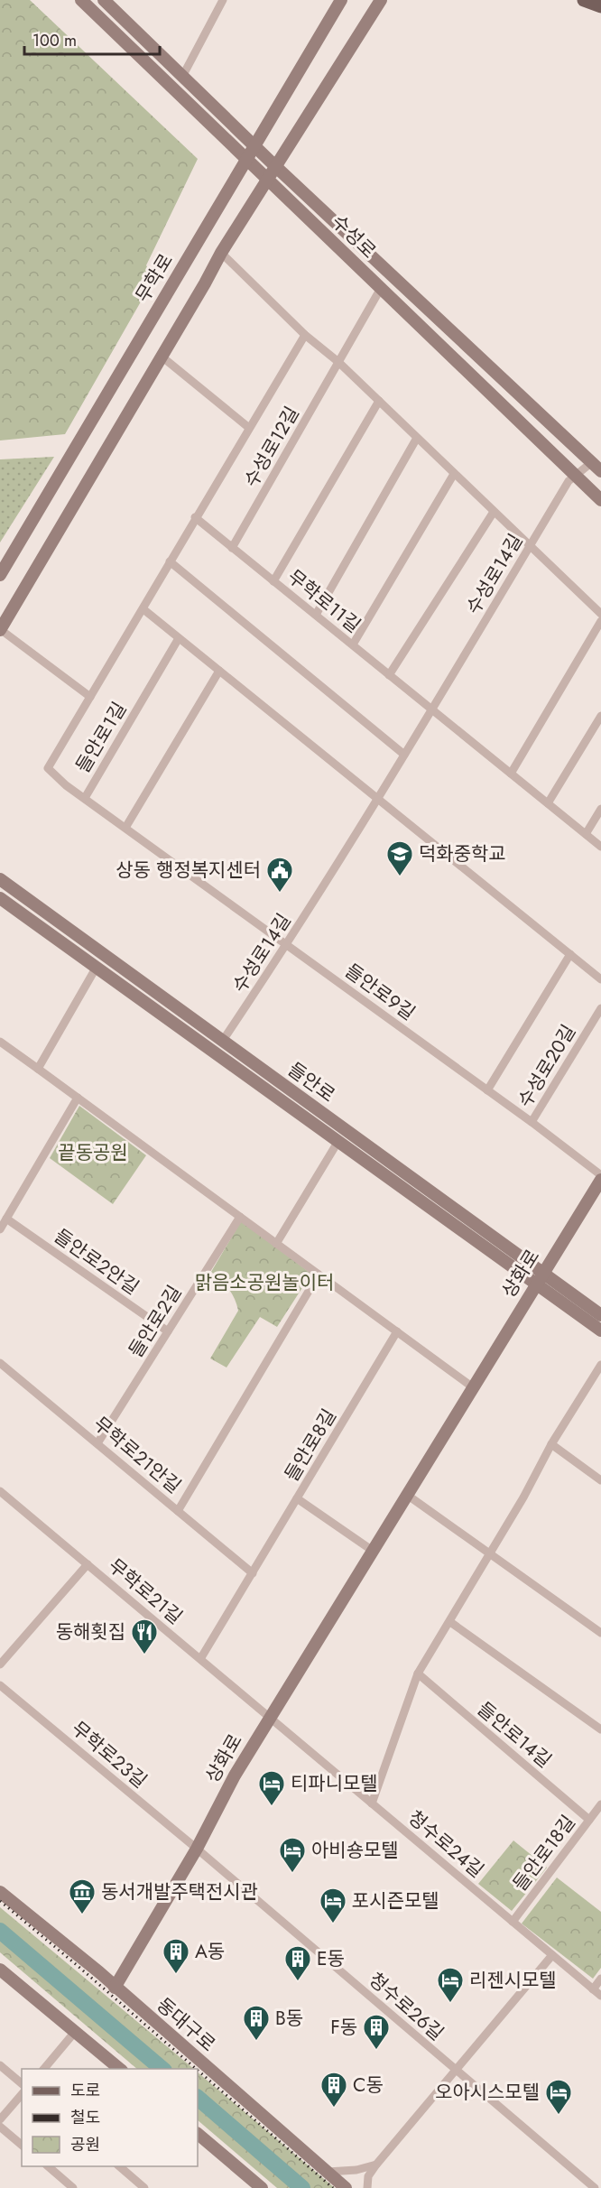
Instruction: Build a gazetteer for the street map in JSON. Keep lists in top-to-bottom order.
{
  "streets": {
    "main road": [
      "수성로",
      "무학로",
      "들안로",
      "상화로",
      "동대구로"
    ],
    "street": [
      "수성로12길",
      "수성로14길",
      "무학로11길",
      "들안로1길",
      "들안로9길",
      "수성로20길",
      "들안로2안길",
      "들안로2길",
      "들안로8길",
      "무학로21안길",
      "무학로21길",
      "들안로14길",
      "무학로23길",
      "청수로24길",
      "들안로18길",
      "청수로26길"
    ]
  },
  "crossings": [
    ["수성로", "무학로"],
    ["수성로", "수성로12길"],
    ["수성로", "수성로14길"],
    ["수성로12길", "무학로11길"],
    ["수성로14길", "무학로11길"],
    ["수성로14길", "들안로9길"],
    ["수성로14길", "들안로"],
    ["들안로1길", "들안로9길"],
    ["들안로9길", "수성로20길"],
    ["들안로", "상화로"],
    ["들안로2안길", "들안로2길"],
    ["상화로", "무학로21길"],
    ["상화로", "무학로23길"],
    ["상화로", "청수로24길"],
    ["상화로", "청수로26길"],
    ["상화로", "동대구로"],
    ["들안로2길", "무학로21안길"],
    ["들안로8길", "무학로21안길"],
    ["들안로8길", "무학로21길"],
    ["무학로21길", "청수로24길"],
    ["들안로14길", "들안로18길"],
    ["무학로23길", "청수로26길"],
    ["청수로24길", "들안로18길"]
  ],
  "parks": ["끝동공원", "맑음소공원놀이터"],
  "places": {
    "school or university": ["덕화중학교"],
    "public building": ["상동 행정복지센터"],
    "restaurant": ["동해횟집"],
    "hotel": [
      "티파니모텔",
      "아비숑모텔",
      "포시즌모텔",
      "리젠시모텔",
      "오아시스모텔"
    ],
    "museum": ["동서개발주택전시관"],
    "building": [
      "A동",
      "E동",
      "B동",
      "F동",
      "C동"
    ]
  },
  "legend": ["도로", "철도", "공원"],
  "scale_bar": "100 m"
}
